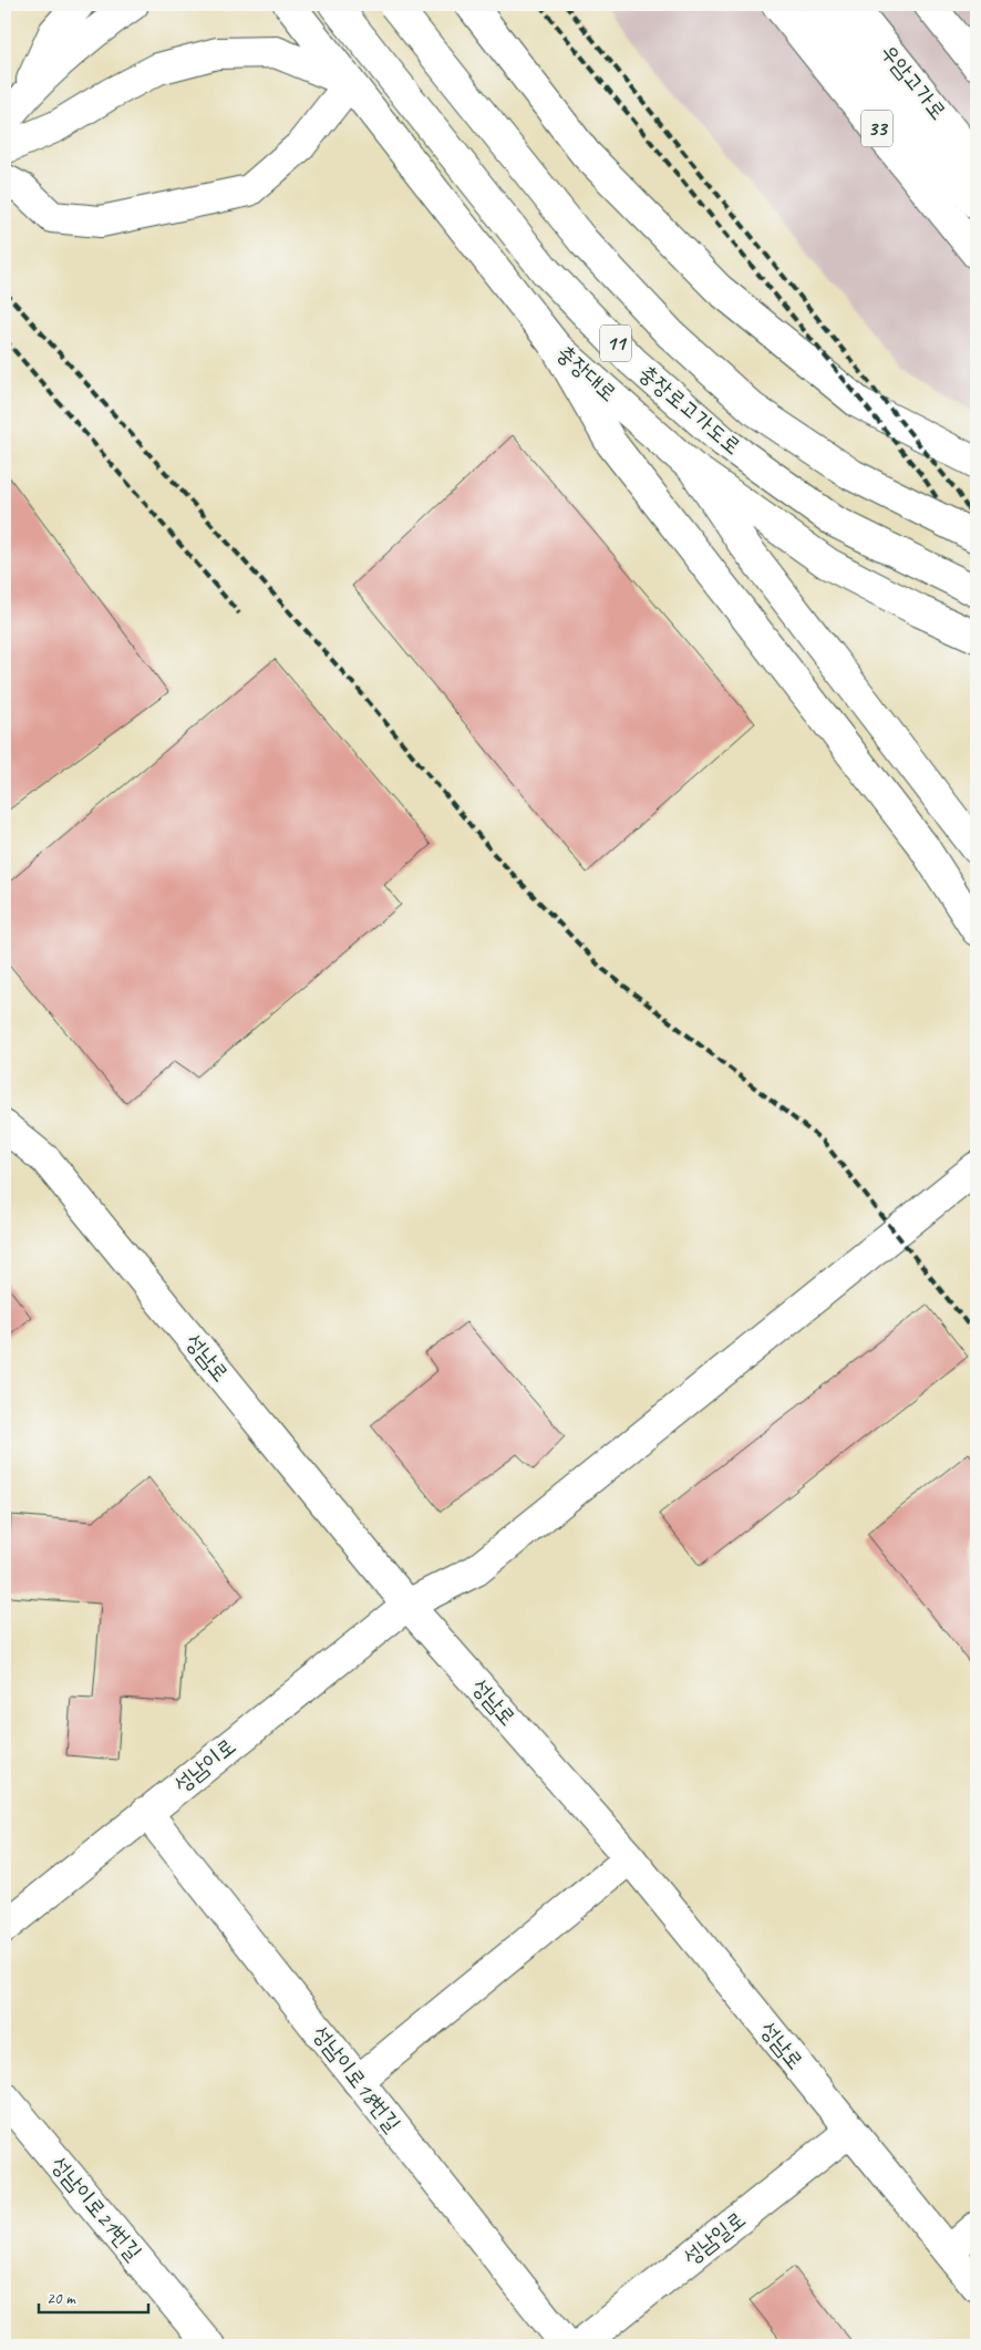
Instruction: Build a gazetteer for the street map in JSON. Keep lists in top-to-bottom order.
{
  "streets": {
    "main road": [
      "우암고가로",
      "33",
      "11",
      "충장대로",
      "충장로고가도로",
      "성남로",
      "성남이로",
      "성남이로18번길",
      "성남이로21번길",
      "성남일로"
    ]
  },
  "crossings": [
    ["성남로", "성남이로"],
    ["성남로", "성남일로"],
    ["성남이로", "성남이로18번길"]
  ],
  "scale_bar": "20 m"
}
